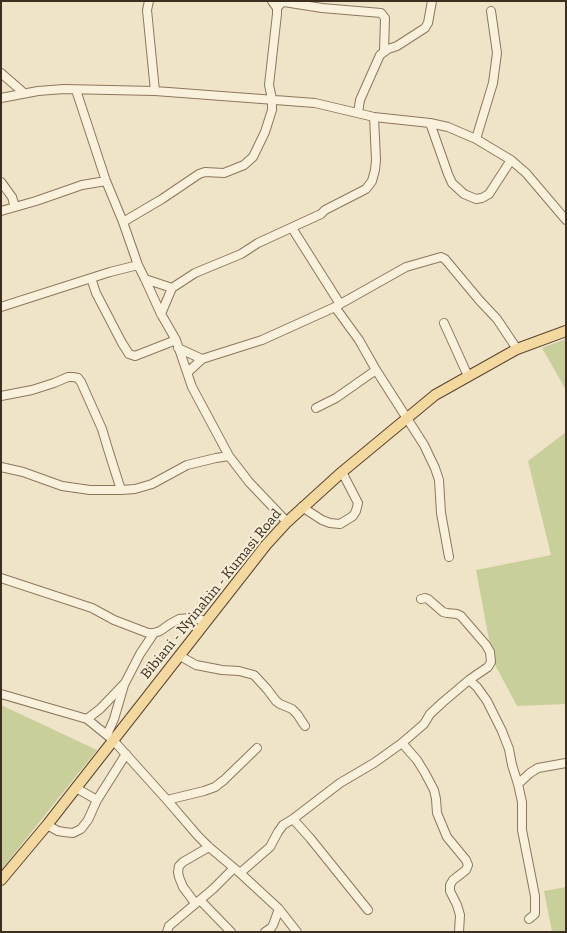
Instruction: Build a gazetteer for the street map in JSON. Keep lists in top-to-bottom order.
{
  "streets": {
    "main road": ["Bibiani - Nyinahin - Kumasi Road"]
  }
}
